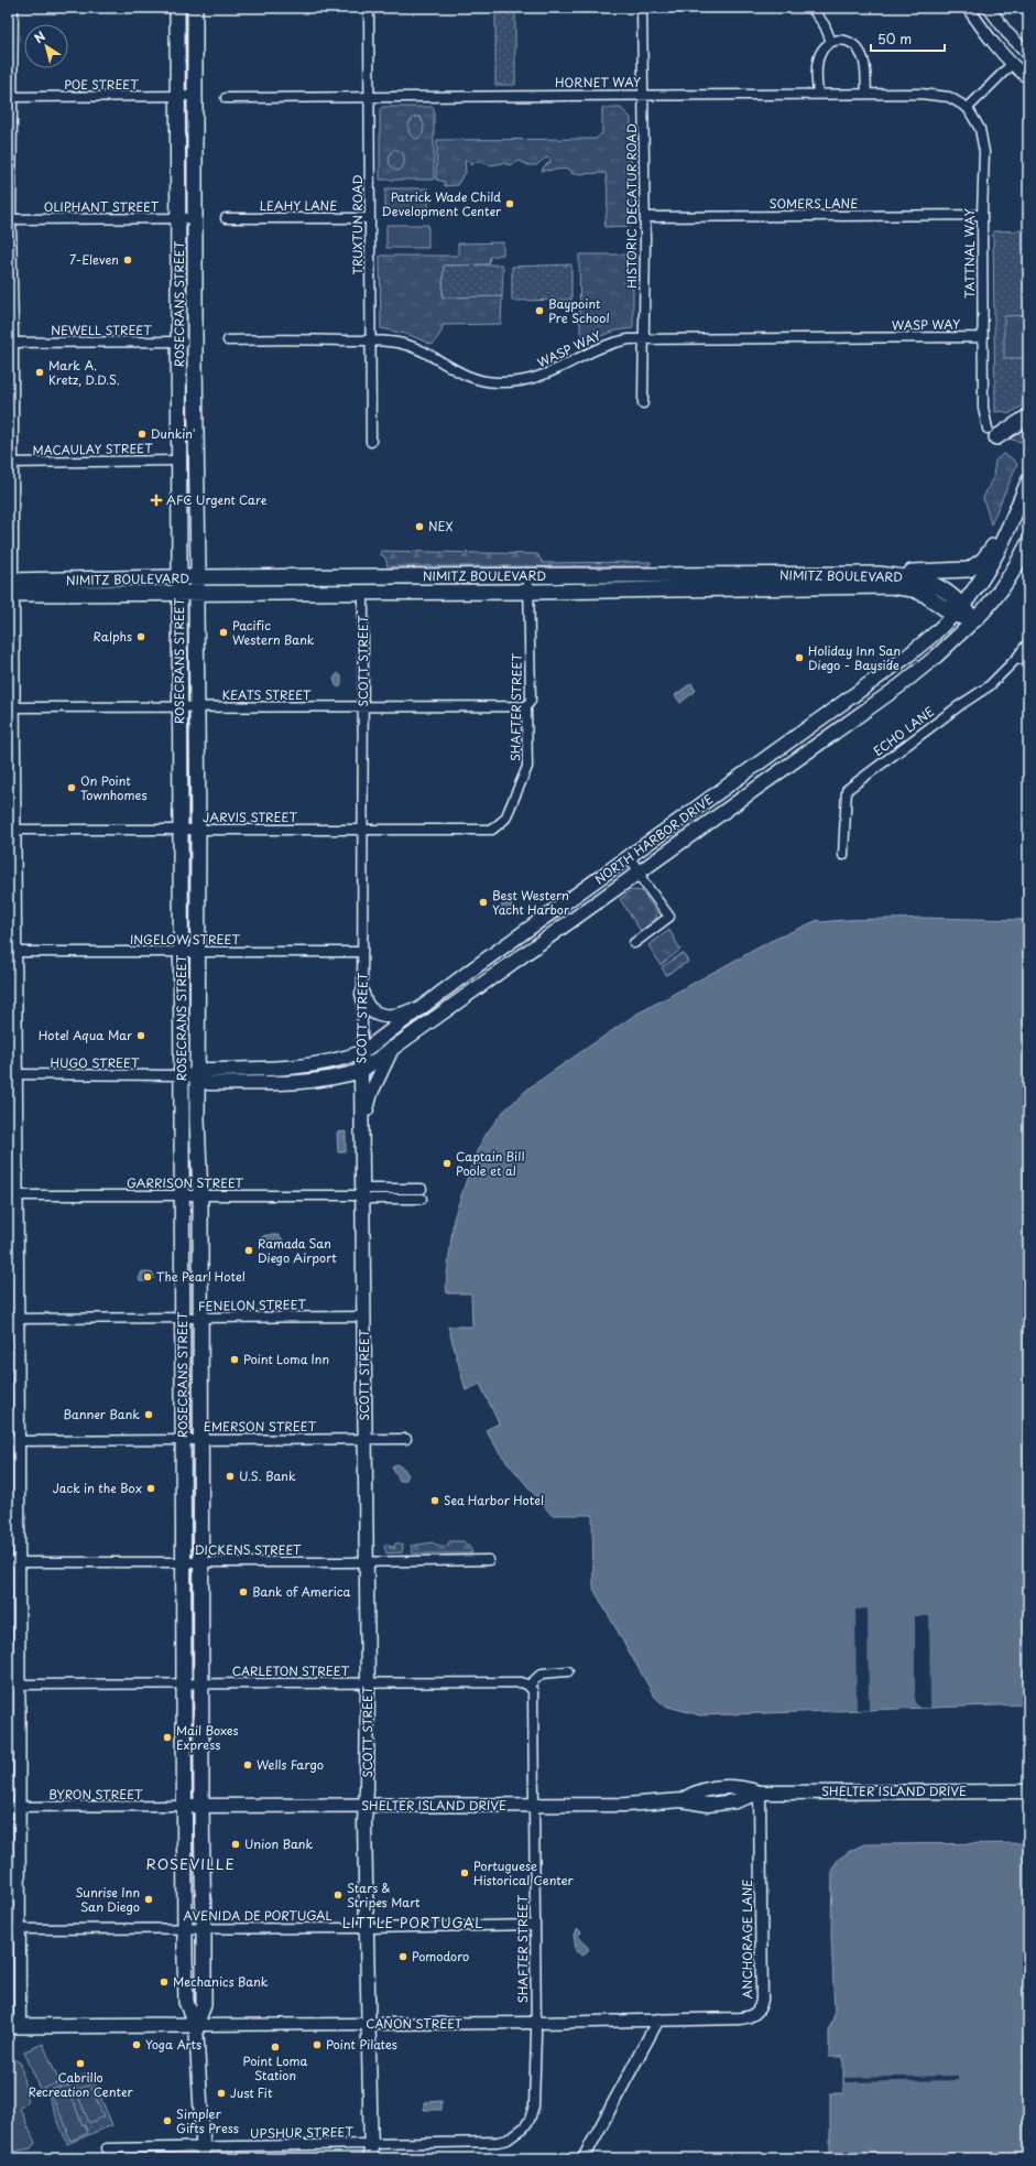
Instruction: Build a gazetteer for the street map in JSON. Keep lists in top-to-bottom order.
{
  "streets": {
    "main road": [
      "ROSECRANS STREET",
      "NIMITZ BOULEVARD",
      "SCOTT STREET",
      "NORTH HARBOR DRIVE",
      "SHELTER ISLAND DRIVE",
      "CAÑON STREET"
    ],
    "street": [
      "HORNET WAY",
      "POE STREET",
      "SOMERS LANE",
      "LEAHY LANE",
      "HISTORIC DECATUR ROAD",
      "OLIPHANT STREET",
      "TRUXTUN ROAD",
      "TATTNAL WAY",
      "WASP WAY",
      "NEWELL STREET",
      "MACAULAY STREET",
      "KEATS STREET",
      "SHAFTER STREET",
      "ECHO LANE",
      "JARVIS STREET",
      "INGELOW STREET",
      "HUGO STREET",
      "GARRISON STREET",
      "FENELON STREET",
      "EMERSON STREET",
      "DICKENS STREET",
      "CARLETON STREET",
      "BYRON STREET",
      "AVENIDA DE PORTUGAL",
      "ANCHORAGE LANE",
      "UPSHUR STREET"
    ]
  },
  "crossings": [
    ["HORNET WAY", "HISTORIC DECATUR ROAD"],
    ["HORNET WAY", "TRUXTUN ROAD"],
    ["HORNET WAY", "TATTNAL WAY"],
    ["POE STREET", "ROSECRANS STREET"],
    ["SOMERS LANE", "HISTORIC DECATUR ROAD"],
    ["SOMERS LANE", "TATTNAL WAY"],
    ["LEAHY LANE", "TRUXTUN ROAD"],
    ["HISTORIC DECATUR ROAD", "WASP WAY"],
    ["OLIPHANT STREET", "ROSECRANS STREET"],
    ["TRUXTUN ROAD", "WASP WAY"],
    ["TATTNAL WAY", "WASP WAY"],
    ["ROSECRANS STREET", "NEWELL STREET"],
    ["ROSECRANS STREET", "MACAULAY STREET"],
    ["ROSECRANS STREET", "NIMITZ BOULEVARD"],
    ["ROSECRANS STREET", "KEATS STREET"],
    ["ROSECRANS STREET", "JARVIS STREET"],
    ["ROSECRANS STREET", "NORTH HARBOR DRIVE"],
    ["ROSECRANS STREET", "INGELOW STREET"],
    ["ROSECRANS STREET", "HUGO STREET"],
    ["ROSECRANS STREET", "GARRISON STREET"],
    ["ROSECRANS STREET", "FENELON STREET"],
    ["ROSECRANS STREET", "EMERSON STREET"],
    ["ROSECRANS STREET", "DICKENS STREET"],
    ["ROSECRANS STREET", "CARLETON STREET"],
    ["ROSECRANS STREET", "SHELTER ISLAND DRIVE"],
    ["ROSECRANS STREET", "BYRON STREET"],
    ["ROSECRANS STREET", "AVENIDA DE PORTUGAL"],
    ["ROSECRANS STREET", "CAÑON STREET"],
    ["ROSECRANS STREET", "UPSHUR STREET"],
    ["NIMITZ BOULEVARD", "SCOTT STREET"],
    ["NIMITZ BOULEVARD", "SHAFTER STREET"],
    ["NIMITZ BOULEVARD", "NORTH HARBOR DRIVE"],
    ["SCOTT STREET", "KEATS STREET"],
    ["SCOTT STREET", "JARVIS STREET"],
    ["SCOTT STREET", "NORTH HARBOR DRIVE"],
    ["SCOTT STREET", "INGELOW STREET"],
    ["SCOTT STREET", "GARRISON STREET"],
    ["SCOTT STREET", "FENELON STREET"],
    ["SCOTT STREET", "EMERSON STREET"],
    ["SCOTT STREET", "DICKENS STREET"],
    ["SCOTT STREET", "CARLETON STREET"],
    ["SCOTT STREET", "SHELTER ISLAND DRIVE"],
    ["SCOTT STREET", "AVENIDA DE PORTUGAL"],
    ["SCOTT STREET", "CAÑON STREET"],
    ["SCOTT STREET", "UPSHUR STREET"],
    ["KEATS STREET", "SHAFTER STREET"],
    ["SHAFTER STREET", "JARVIS STREET"],
    ["SHAFTER STREET", "CARLETON STREET"],
    ["SHAFTER STREET", "SHELTER ISLAND DRIVE"],
    ["SHAFTER STREET", "AVENIDA DE PORTUGAL"],
    ["SHAFTER STREET", "CAÑON STREET"],
    ["SHAFTER STREET", "UPSHUR STREET"],
    ["NORTH HARBOR DRIVE", "HUGO STREET"],
    ["SHELTER ISLAND DRIVE", "BYRON STREET"],
    ["SHELTER ISLAND DRIVE", "ANCHORAGE LANE"],
    ["ANCHORAGE LANE", "CAÑON STREET"]
  ],
  "districts": ["ROSEVILLE", "LITTLE PORTUGAL"],
  "places": {
    "other": [
      "Patrick Wade Child Development Center",
      "7-Eleven",
      "Baypoint Pre School",
      "Mark A. Kretz, D.D.S.",
      "Dunkin'",
      "NEX",
      "Pacific Western Bank",
      "Ralphs",
      "Holiday Inn San Diego - Bayside",
      "On Point Townhomes",
      "Best Western Yacht Harbor",
      "Hotel Aqua Mar",
      "Captain Bill Poole et al",
      "Ramada San Diego Airport",
      "The Pearl Hotel",
      "Point Loma Inn",
      "Banner Bank",
      "U.S. Bank",
      "Jack in the Box",
      "Sea Harbor Hotel",
      "Bank of America",
      "Mail Boxes Express",
      "Wells Fargo",
      "Union Bank",
      "Portuguese Historical Center",
      "Stars & Stripes Mart",
      "Sunrise Inn San Diego",
      "Pomodoro",
      "Mechanics Bank",
      "Yoga Arts",
      "Point Pilates",
      "Point Loma Station",
      "Cabrillo Recreation Center",
      "Just Fit",
      "Simpler Gifts Press"
    ],
    "health": ["AFC Urgent Care"]
  },
  "scale_bar": "50 m",
  "north": "top left"
}
